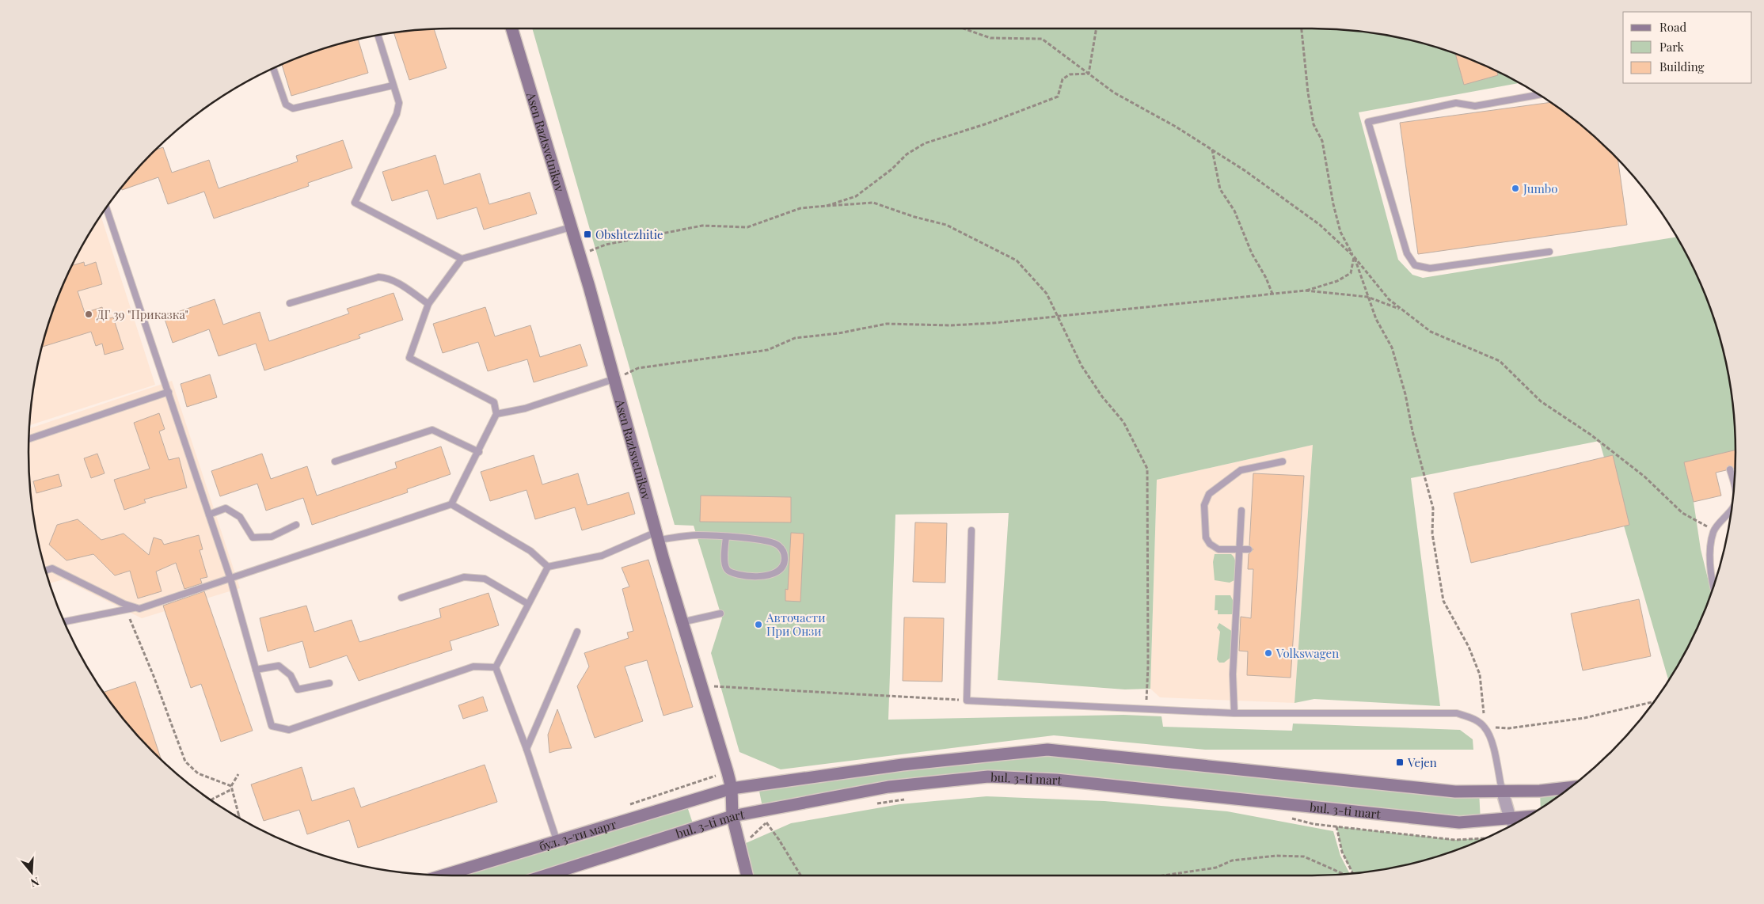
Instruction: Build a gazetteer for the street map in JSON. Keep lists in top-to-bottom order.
{
  "streets": {
    "street": ["Asen Raztsvetnikov", "bul. 3-ti mart", "бул. 3-ти март"]
  },
  "crossings": [
    ["Asen Raztsvetnikov", "bul. 3-ti mart"],
    ["Asen Raztsvetnikov", "бул. 3-ти март"],
    ["bul. 3-ti mart", "бул. 3-ти март"]
  ],
  "places": {
    "other": [
      "Jumbo",
      "ДГ 39 \"Приказка\"",
      "Авточасти При Онзи",
      "Volkswagen"
    ],
    "transit": ["Obshtezhitie", "Vejen"]
  },
  "legend": ["Road", "Park", "Building"],
  "north": "bottom"
}
